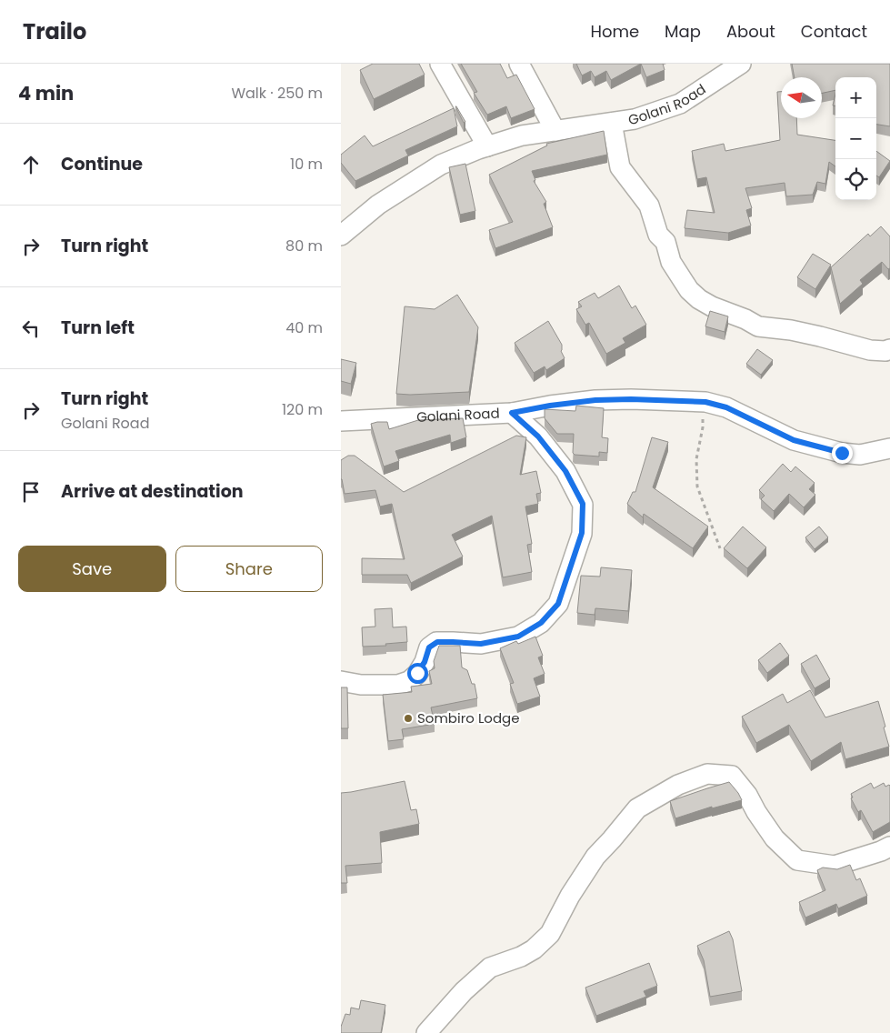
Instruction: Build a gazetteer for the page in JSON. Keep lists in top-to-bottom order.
{
  "streets": {
    "street": ["Golani Road"]
  },
  "places": ["Sombiro Lodge"],
  "north": "left",
  "page": {
    "header": "Trailo",
    "nav": [
      "Home",
      "Map",
      "About",
      "Contact"
    ],
    "heading": ["4 min", "Walk · 250 m"],
    "map_buttons": ["+", "−"],
    "list": [
      ["Continue", "10 m"],
      ["Turn right", "80 m"],
      ["Turn left", "40 m"],
      ["Turn right", "Golani Road", "120 m"],
      "Arrive at destination"
    ],
    "buttons": ["Save", "Share"]
  }
}
